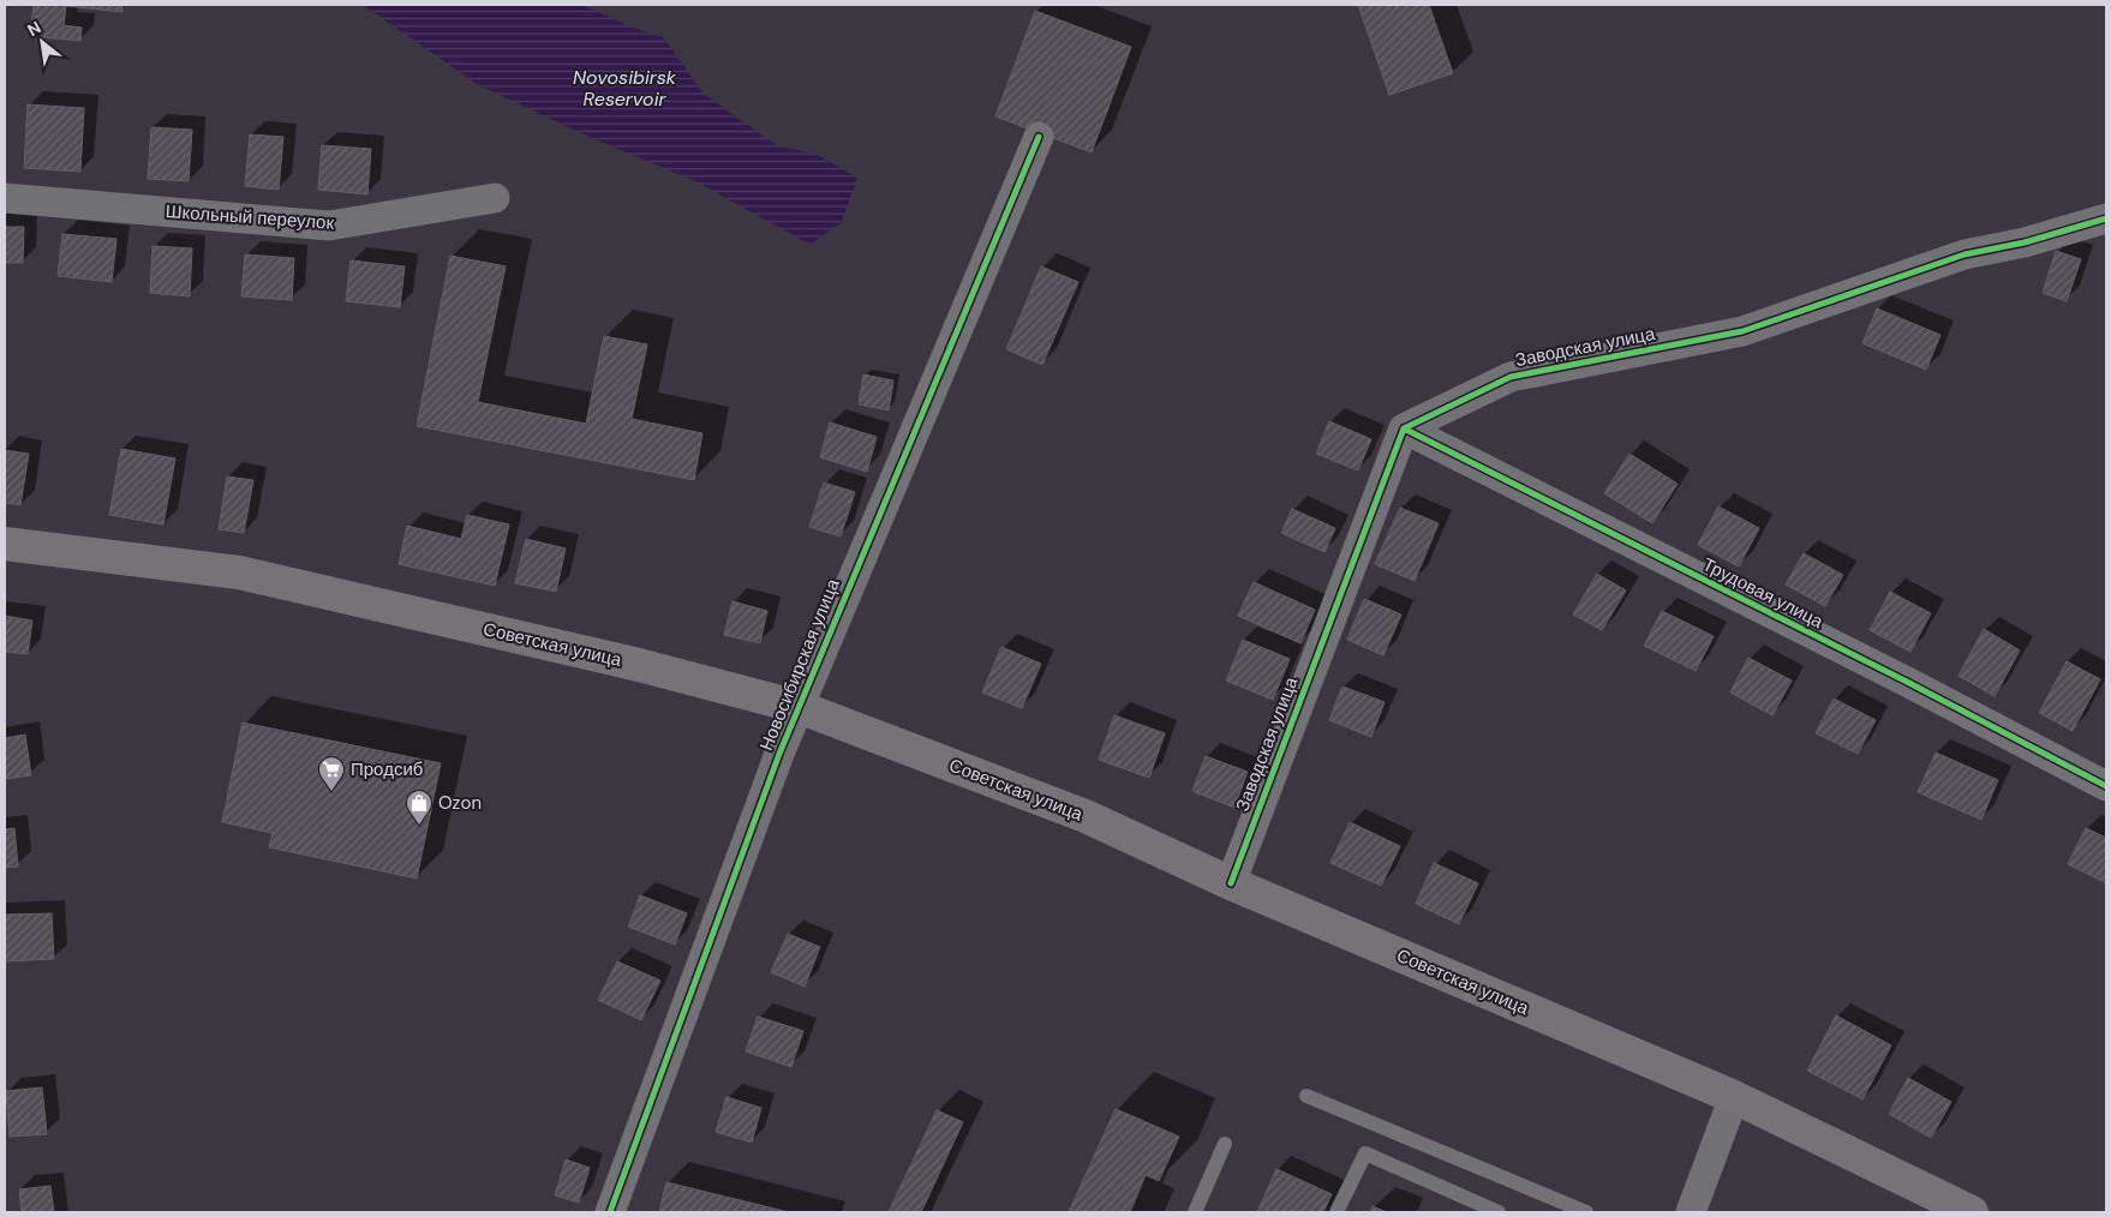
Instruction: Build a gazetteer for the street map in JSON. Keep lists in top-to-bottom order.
{
  "streets": {
    "main road": ["Советская улица"],
    "street": [
      "Школьный переулок",
      "Заводская улица",
      "Трудовая улица",
      "Новосибирская улица"
    ]
  },
  "crossings": [
    ["Заводская улица", "Трудовая улица"],
    ["Заводская улица", "Советская улица"],
    ["Советская улица", "Новосибирская улица"]
  ],
  "water": ["Novosibirsk Reservoir"],
  "places": {
    "supermarket": ["Продсиб"],
    "shop": ["Ozon"]
  },
  "north": "top left"
}
